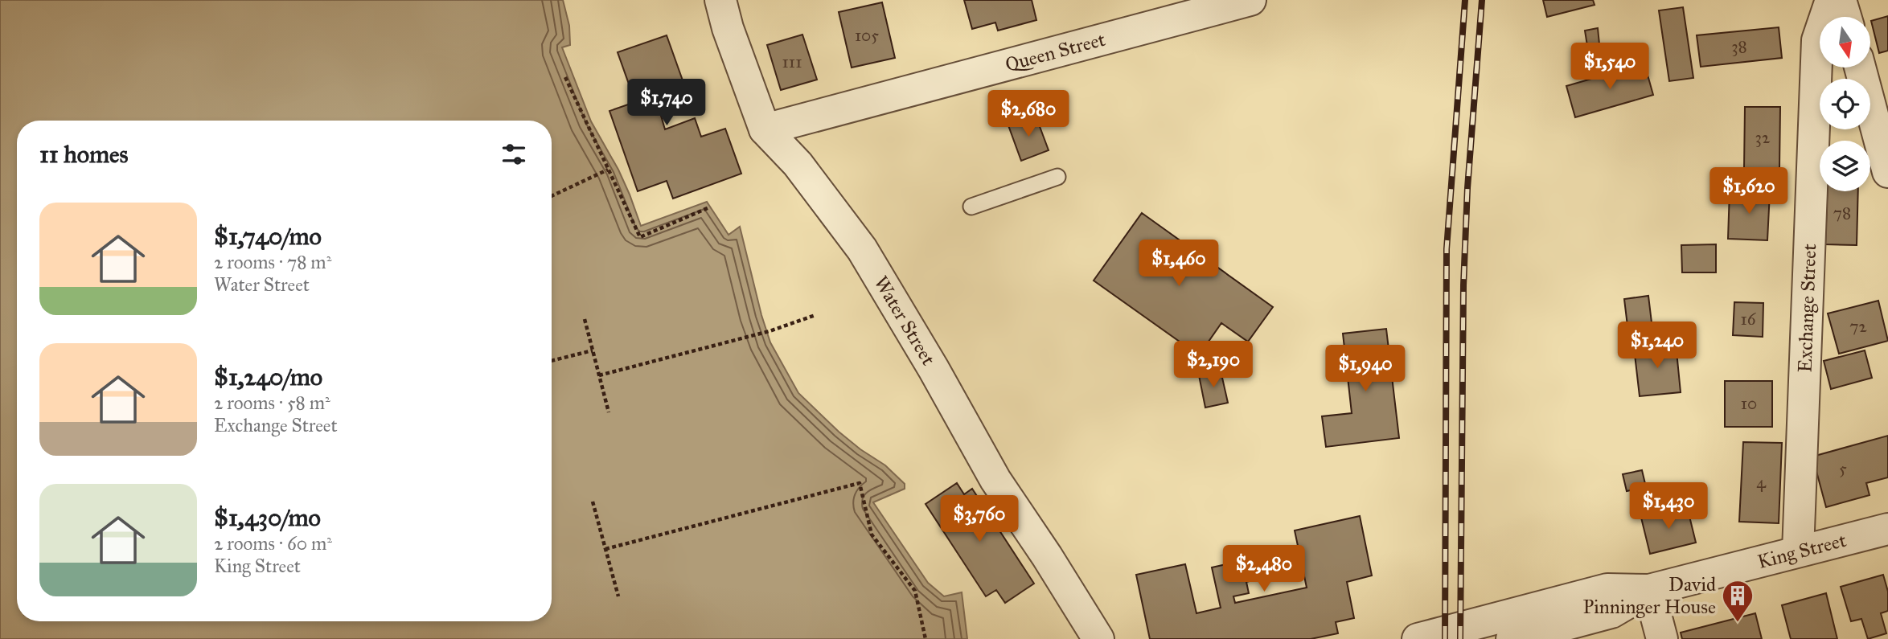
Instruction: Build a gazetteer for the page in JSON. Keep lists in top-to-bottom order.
{
  "streets": {
    "street": [
      "Queen Street",
      "Exchange Street",
      "Water Street",
      "King Street"
    ]
  },
  "crossings": [
    ["Queen Street", "Water Street"],
    ["Exchange Street", "King Street"]
  ],
  "places": {
    "building": ["David Pinninger House"]
  },
  "house_numbers": [
    "105",
    "38",
    "111",
    "32",
    "78",
    "16",
    "72",
    "10",
    "5",
    "4"
  ],
  "north": "bottom",
  "page": {
    "price": [
      "$1,540",
      "$1,740",
      "$2,680",
      "$1,620",
      "$1,460",
      "$1,240",
      "$2,190",
      "$1,940",
      "$1,430",
      "$3,760",
      "$2,480"
    ],
    "heading": "11 homes",
    "list": [
      {
        "name": "$1,740/mo",
        "note": "2 rooms · 78 m² · Water Street"
      },
      {
        "name": "$1,240/mo",
        "note": "2 rooms · 58 m² · Exchange Street"
      },
      {
        "name": "$1,430/mo",
        "note": "2 rooms · 60 m² · King Street"
      }
    ]
  }
}
